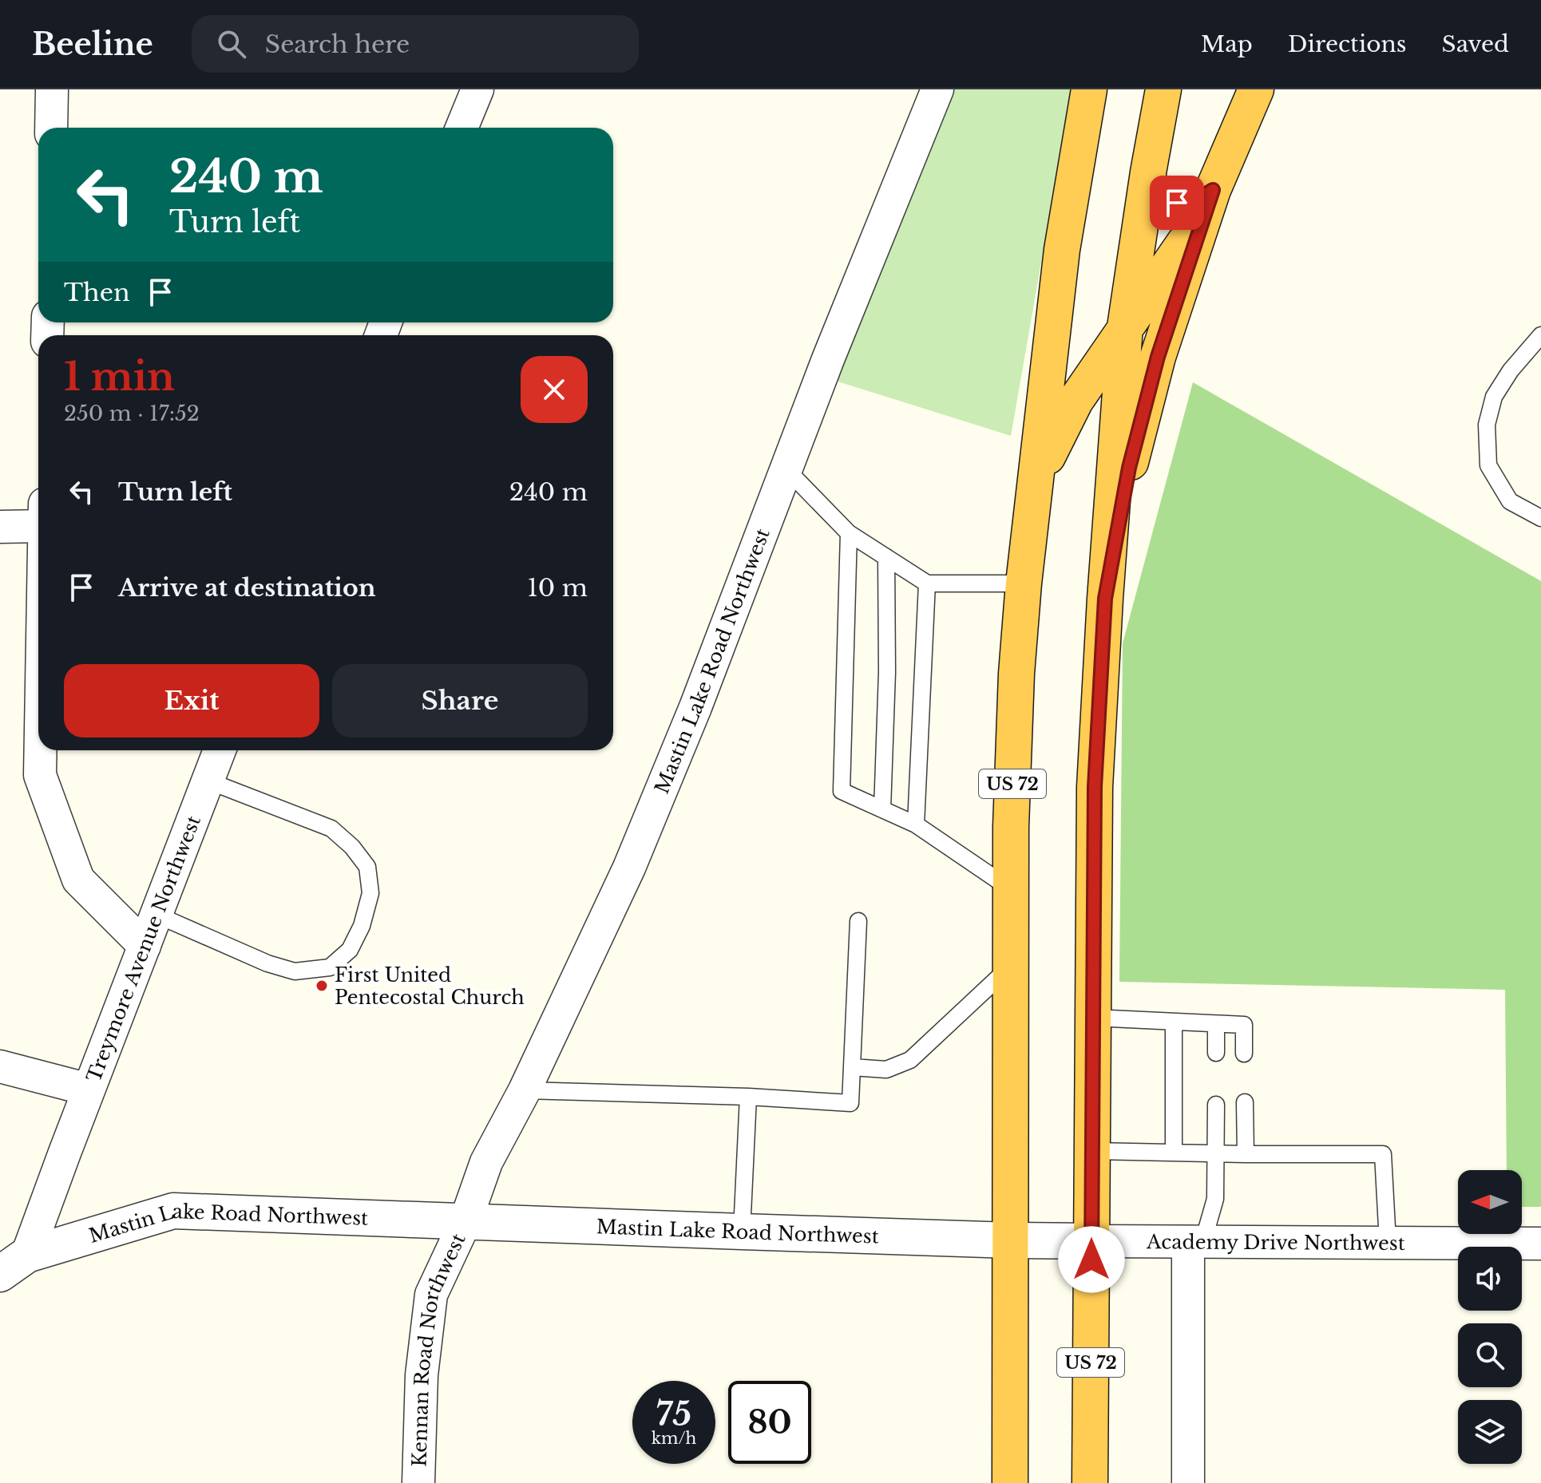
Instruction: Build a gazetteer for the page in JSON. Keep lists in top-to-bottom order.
{
  "streets": {
    "highway": ["US 72"],
    "street": [
      "Mastin Lake Road Northwest",
      "Treymore Avenue Northwest",
      "Academy Drive Northwest",
      "Kennan Road Northwest"
    ]
  },
  "crossings": [
    ["Mastin Lake Road Northwest", "US 72"],
    ["Mastin Lake Road Northwest", "Treymore Avenue Northwest"],
    ["Mastin Lake Road Northwest", "Academy Drive Northwest"],
    ["Mastin Lake Road Northwest", "Kennan Road Northwest"],
    ["US 72", "Academy Drive Northwest"]
  ],
  "places": ["First United Pentecostal Church"],
  "north": "left",
  "page": {
    "header": "Beeline",
    "search": "Search here",
    "nav": ["Map", "Directions", "Saved"],
    "turn": ["240 m", "Turn left"],
    "then": "Then",
    "heading": ["1 min", "250 m · 17:52"],
    "list": [
      {
        "name": "Turn left",
        "value": "240 m"
      },
      {
        "name": "Arrive at destination",
        "value": "10 m"
      }
    ],
    "buttons": ["Exit", "Share"],
    "speed": "75 km/h",
    "limit": "80"
  }
}
